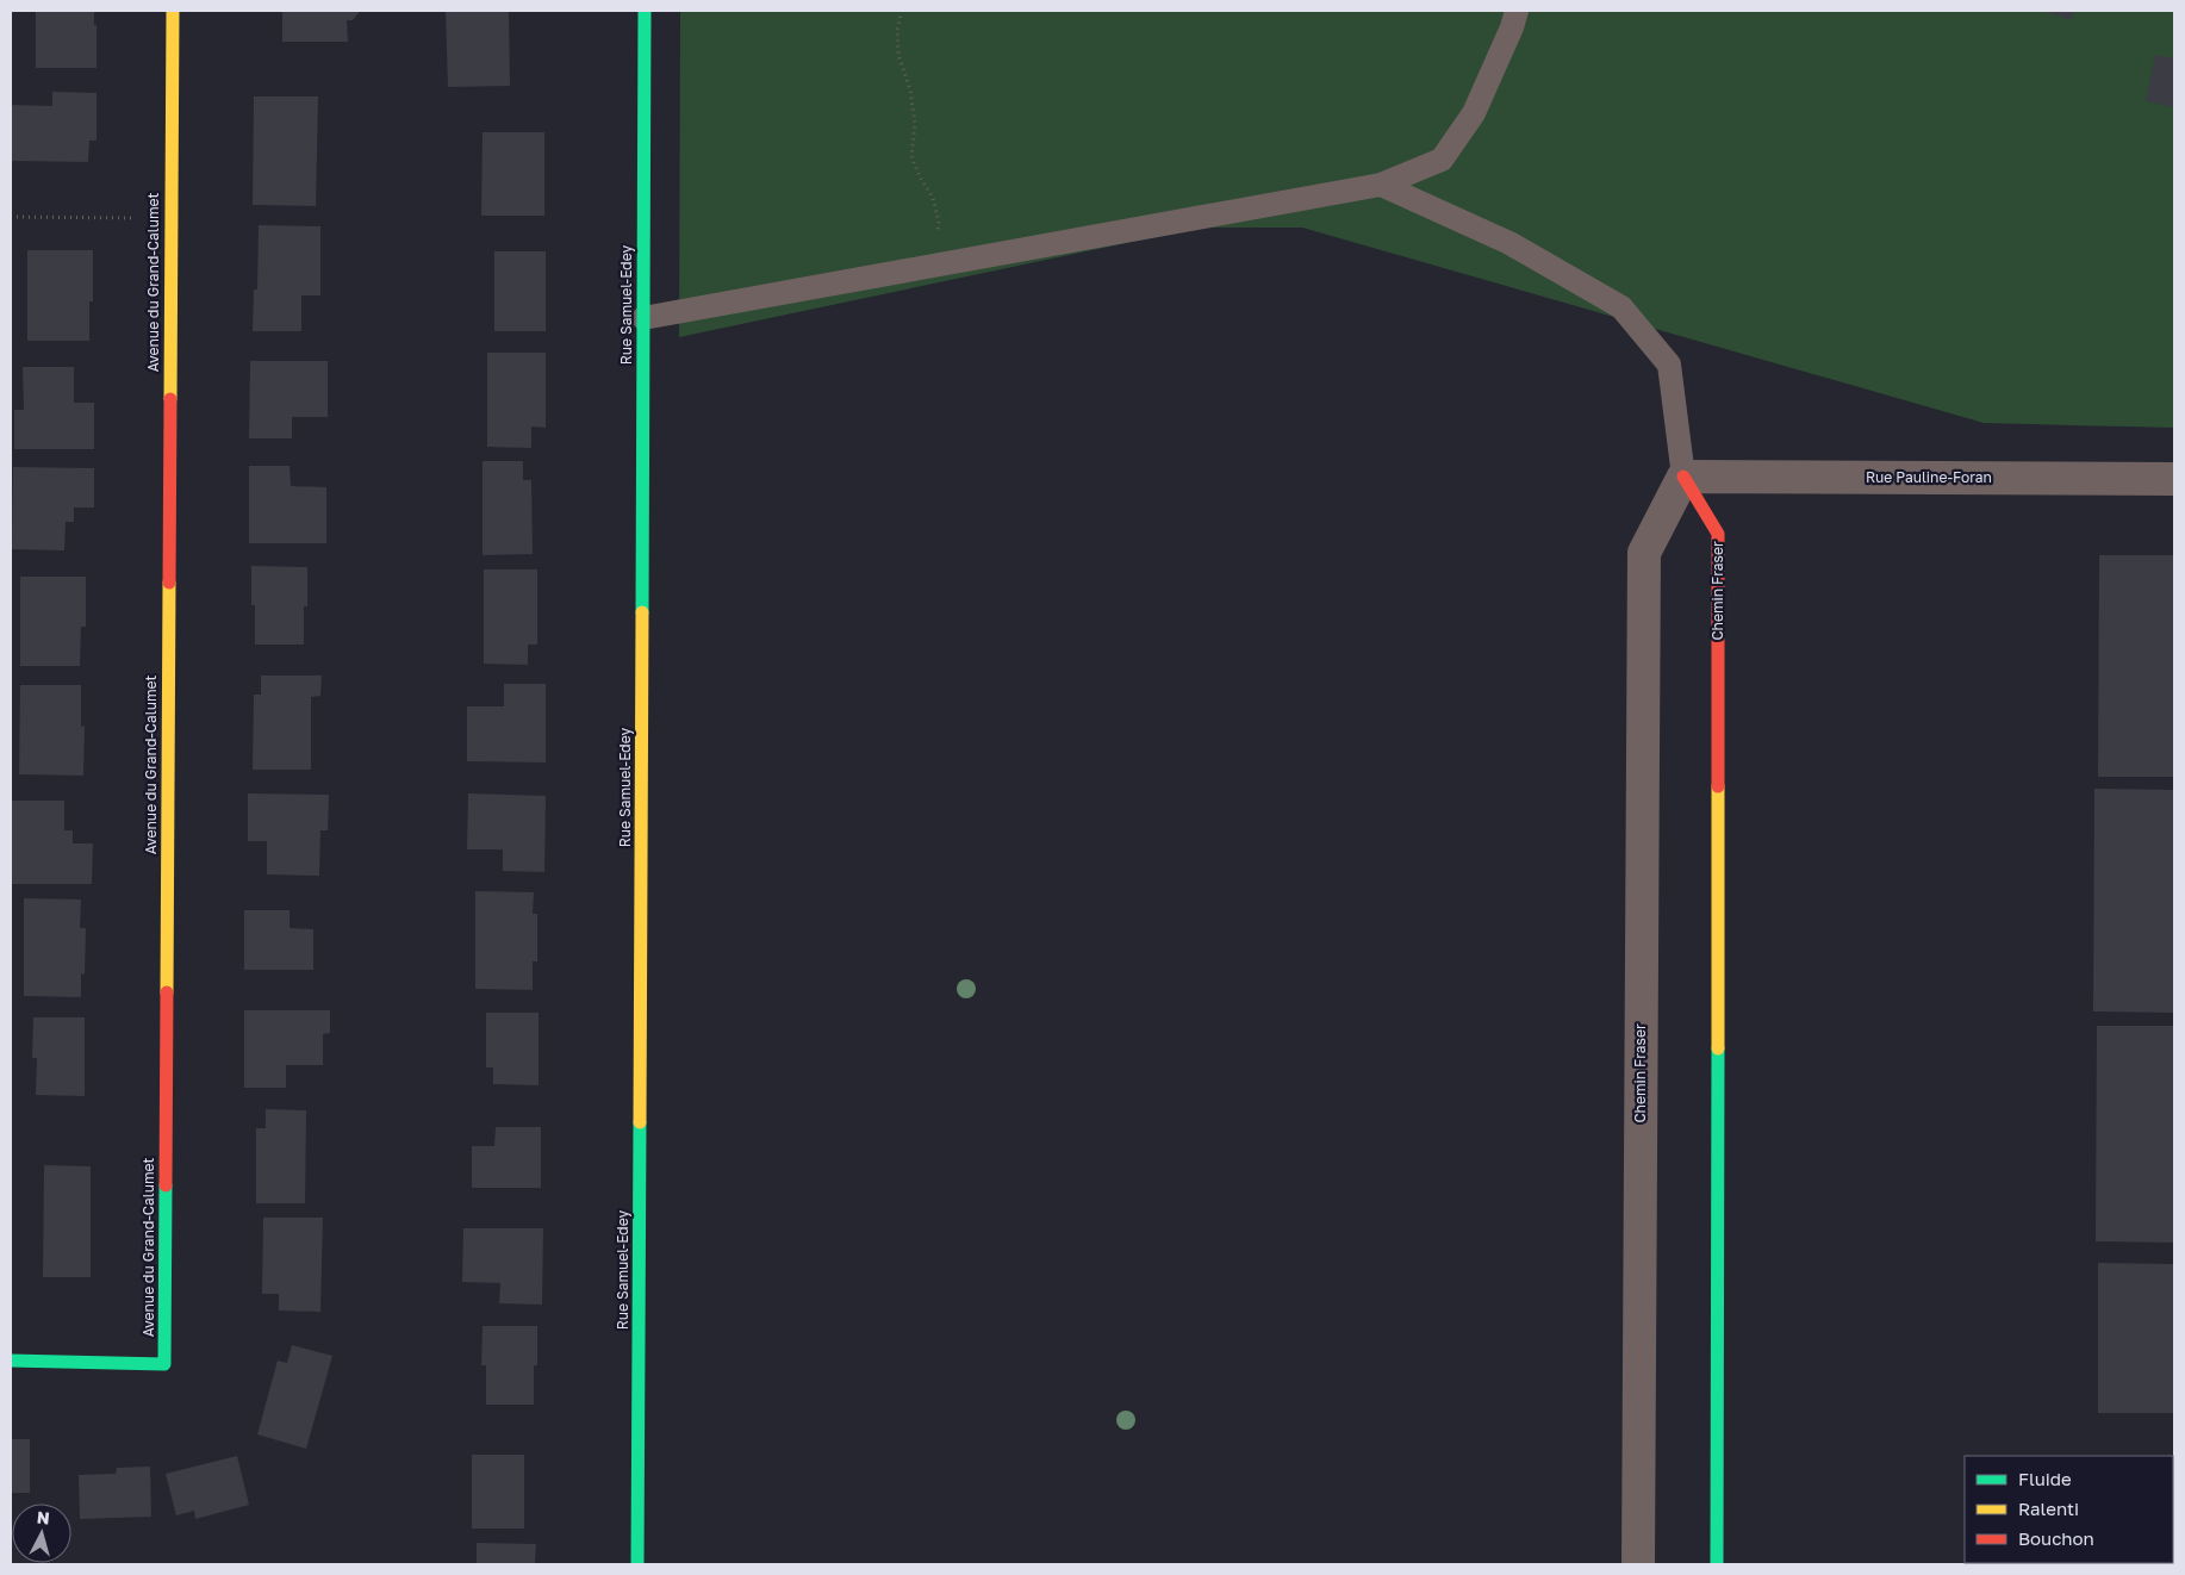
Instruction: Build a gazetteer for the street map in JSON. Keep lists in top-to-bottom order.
{
  "streets": {
    "street": [
      "Avenue du Grand-Calumet",
      "Rue Samuel-Edey",
      "Rue Pauline-Foran",
      "Chemin Fraser"
    ]
  },
  "crossings": [
    ["Rue Pauline-Foran", "Chemin Fraser"]
  ],
  "legend": ["Fluide", "Ralenti", "Bouchon"],
  "north": "top"
}
